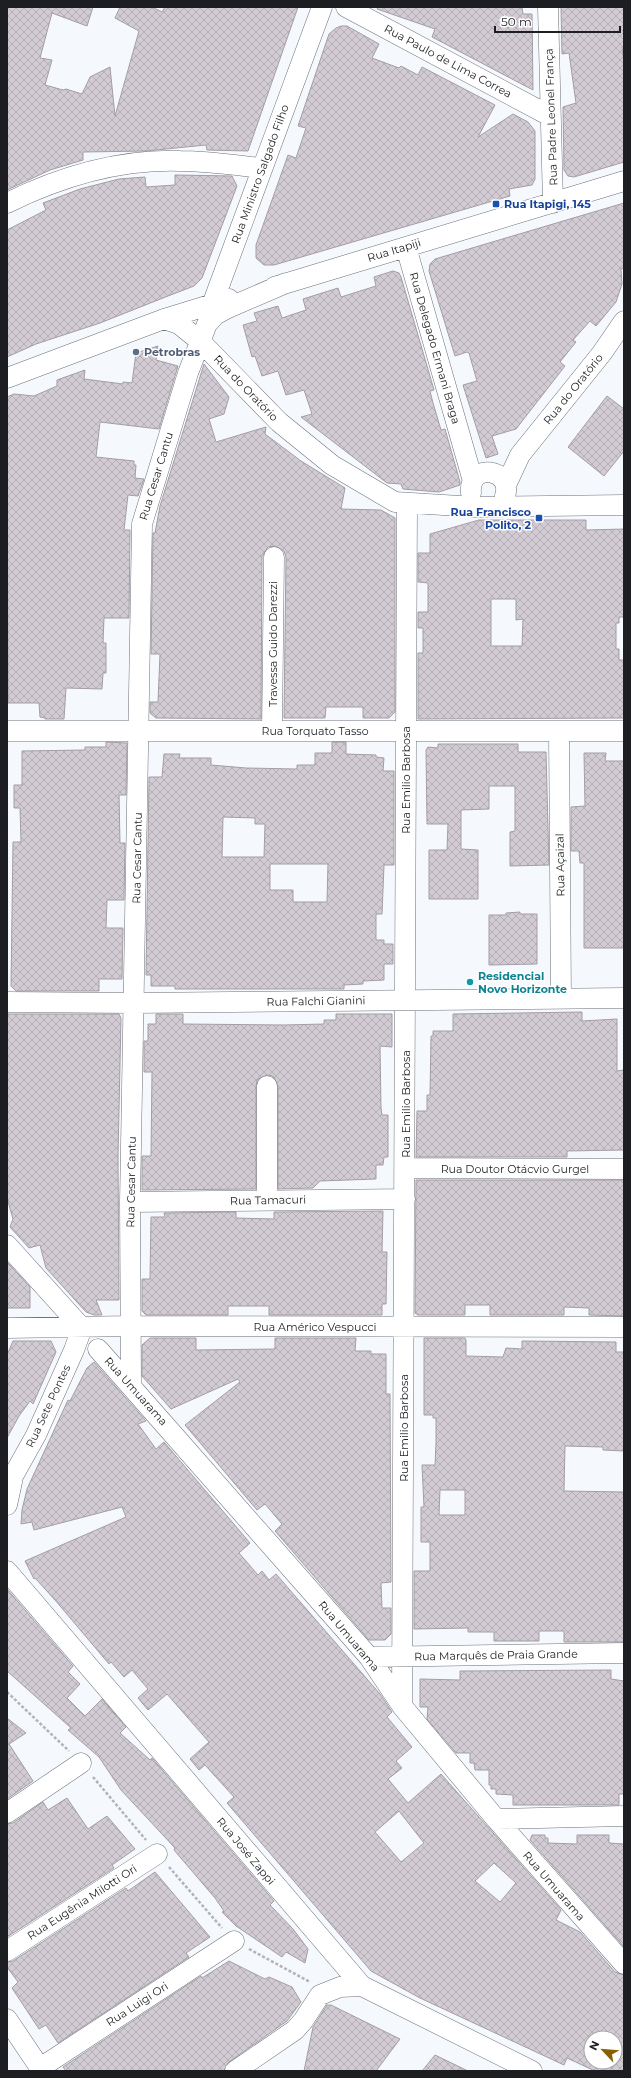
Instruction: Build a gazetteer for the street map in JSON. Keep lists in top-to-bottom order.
{
  "streets": {
    "street": [
      "Rua Paulo de Lima Correa",
      "Rua Padre Leonel França",
      "Rua Ministro Salgado Filho",
      "Rua Itapiji",
      "Rua Delegado Ermani Braga",
      "Rua do Oratório",
      "Rua Cesar Cantu",
      "Travessa Guido Darezzi",
      "Rua Torquato Tasso",
      "Rua Emilio Barbosa",
      "Rua Açaizal",
      "Rua Falchi Gianini",
      "Rua Doutor Otácvio Gurgel",
      "Rua Tamacuri",
      "Rua Américo Vespucci",
      "Rua Umuarama",
      "Rua Sete Pontes",
      "Rua Marquês de Praia Grande",
      "Rua José Zappi",
      "Rua Eugênia Milotti Ori",
      "Rua Luigi Ori"
    ]
  },
  "crossings": [
    ["Rua Paulo de Lima Correa", "Rua Padre Leonel França"],
    ["Rua Padre Leonel França", "Rua Itapiji"],
    ["Rua Ministro Salgado Filho", "Rua Itapiji"],
    ["Rua Itapiji", "Rua Delegado Ermani Braga"],
    ["Rua Itapiji", "Rua do Oratório"],
    ["Rua Itapiji", "Rua Cesar Cantu"],
    ["Rua Delegado Ermani Braga", "Rua do Oratório"],
    ["Rua do Oratório", "Rua Cesar Cantu"],
    ["Rua do Oratório", "Rua Emilio Barbosa"],
    ["Rua Cesar Cantu", "Rua Torquato Tasso"],
    ["Rua Cesar Cantu", "Rua Falchi Gianini"],
    ["Rua Cesar Cantu", "Rua Tamacuri"],
    ["Rua Cesar Cantu", "Rua Américo Vespucci"],
    ["Rua Cesar Cantu", "Rua Umuarama"],
    ["Travessa Guido Darezzi", "Rua Torquato Tasso"],
    ["Rua Torquato Tasso", "Rua Emilio Barbosa"],
    ["Rua Torquato Tasso", "Rua Açaizal"],
    ["Rua Emilio Barbosa", "Rua Falchi Gianini"],
    ["Rua Emilio Barbosa", "Rua Doutor Otácvio Gurgel"],
    ["Rua Emilio Barbosa", "Rua Tamacuri"],
    ["Rua Emilio Barbosa", "Rua Américo Vespucci"],
    ["Rua Emilio Barbosa", "Rua Umuarama"],
    ["Rua Emilio Barbosa", "Rua Marquês de Praia Grande"],
    ["Rua Açaizal", "Rua Falchi Gianini"],
    ["Rua Américo Vespucci", "Rua Sete Pontes"],
    ["Rua Umuarama", "Rua Marquês de Praia Grande"]
  ],
  "places": {
    "transit": ["Rua Itapigi, 145", "Rua Francisco Polito, 2"],
    "other": ["Petrobras", "Residencial Novo Horizonte"]
  },
  "scale_bar": "50 m",
  "north": "top left"
}
